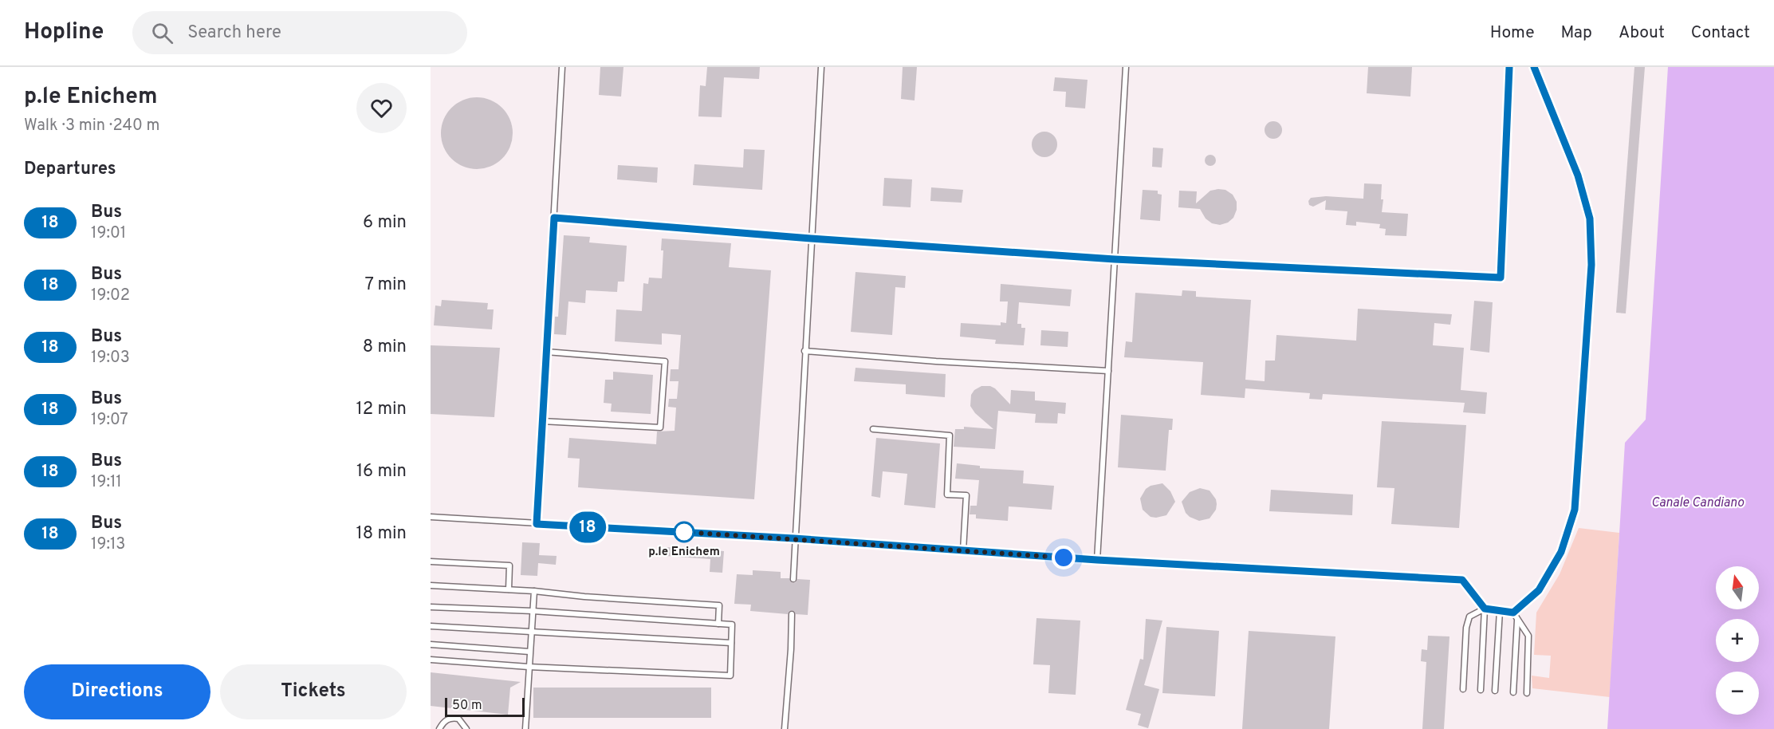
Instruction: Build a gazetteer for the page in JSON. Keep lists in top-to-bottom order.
{
  "water": ["Canale Candiano"],
  "places": ["p.le Enichem"],
  "lines": ["bus line 18"],
  "scale_bar": "50 m",
  "north": "top",
  "page": {
    "header": "Hopline",
    "search": "Search here",
    "nav": [
      "Home",
      "Map",
      "About",
      "Contact"
    ],
    "heading": [
      ["p.le Enichem", "Walk · 3 min · 240 m"],
      "Departures"
    ],
    "on_map": "18",
    "list": [
      {
        "mark": "18",
        "name": "Bus",
        "note": "19:01",
        "value": "6 min"
      },
      {
        "mark": "18",
        "name": "Bus",
        "note": "19:02",
        "value": "7 min"
      },
      {
        "mark": "18",
        "name": "Bus",
        "note": "19:03",
        "value": "8 min"
      },
      {
        "mark": "18",
        "name": "Bus",
        "note": "19:07",
        "value": "12 min"
      },
      {
        "mark": "18",
        "name": "Bus",
        "note": "19:11",
        "value": "16 min"
      },
      {
        "mark": "18",
        "name": "Bus",
        "note": "19:13",
        "value": "18 min"
      }
    ],
    "map_buttons": ["+", "−"],
    "buttons": ["Directions", "Tickets"],
    "scale": "50 m"
  }
}
